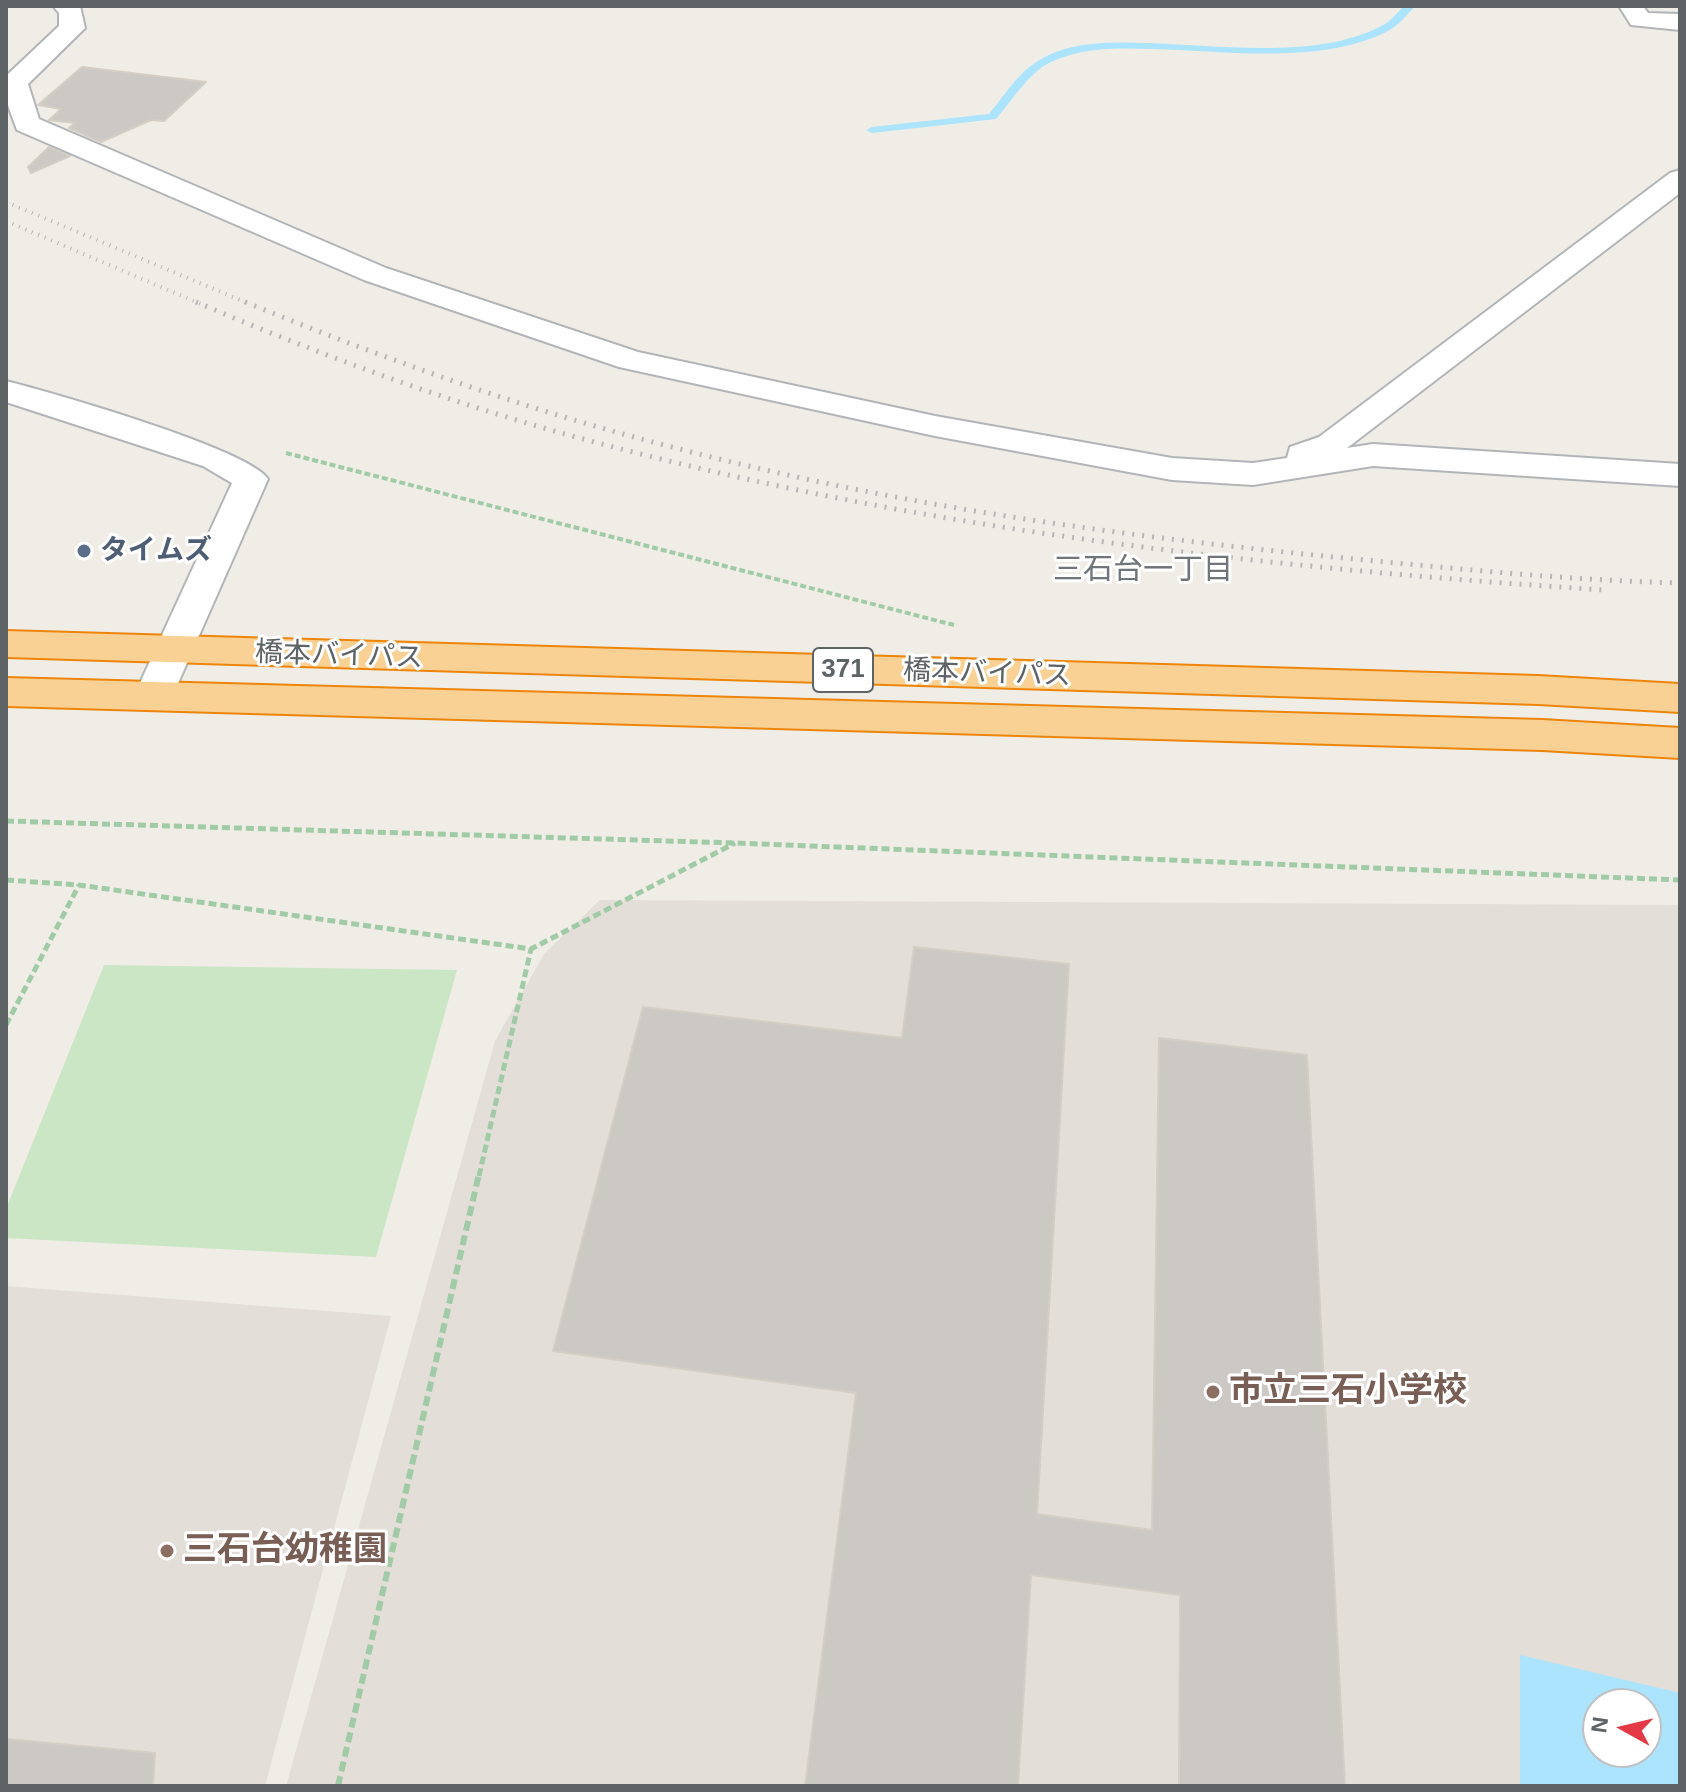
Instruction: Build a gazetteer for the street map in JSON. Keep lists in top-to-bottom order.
{
  "streets": {
    "highway": ["橋本バイパス", "371"]
  },
  "districts": ["三石台一丁目"],
  "places": ["タイムズ", "市立三石小学校", "三石台幼稚園"],
  "north": "left"
}
